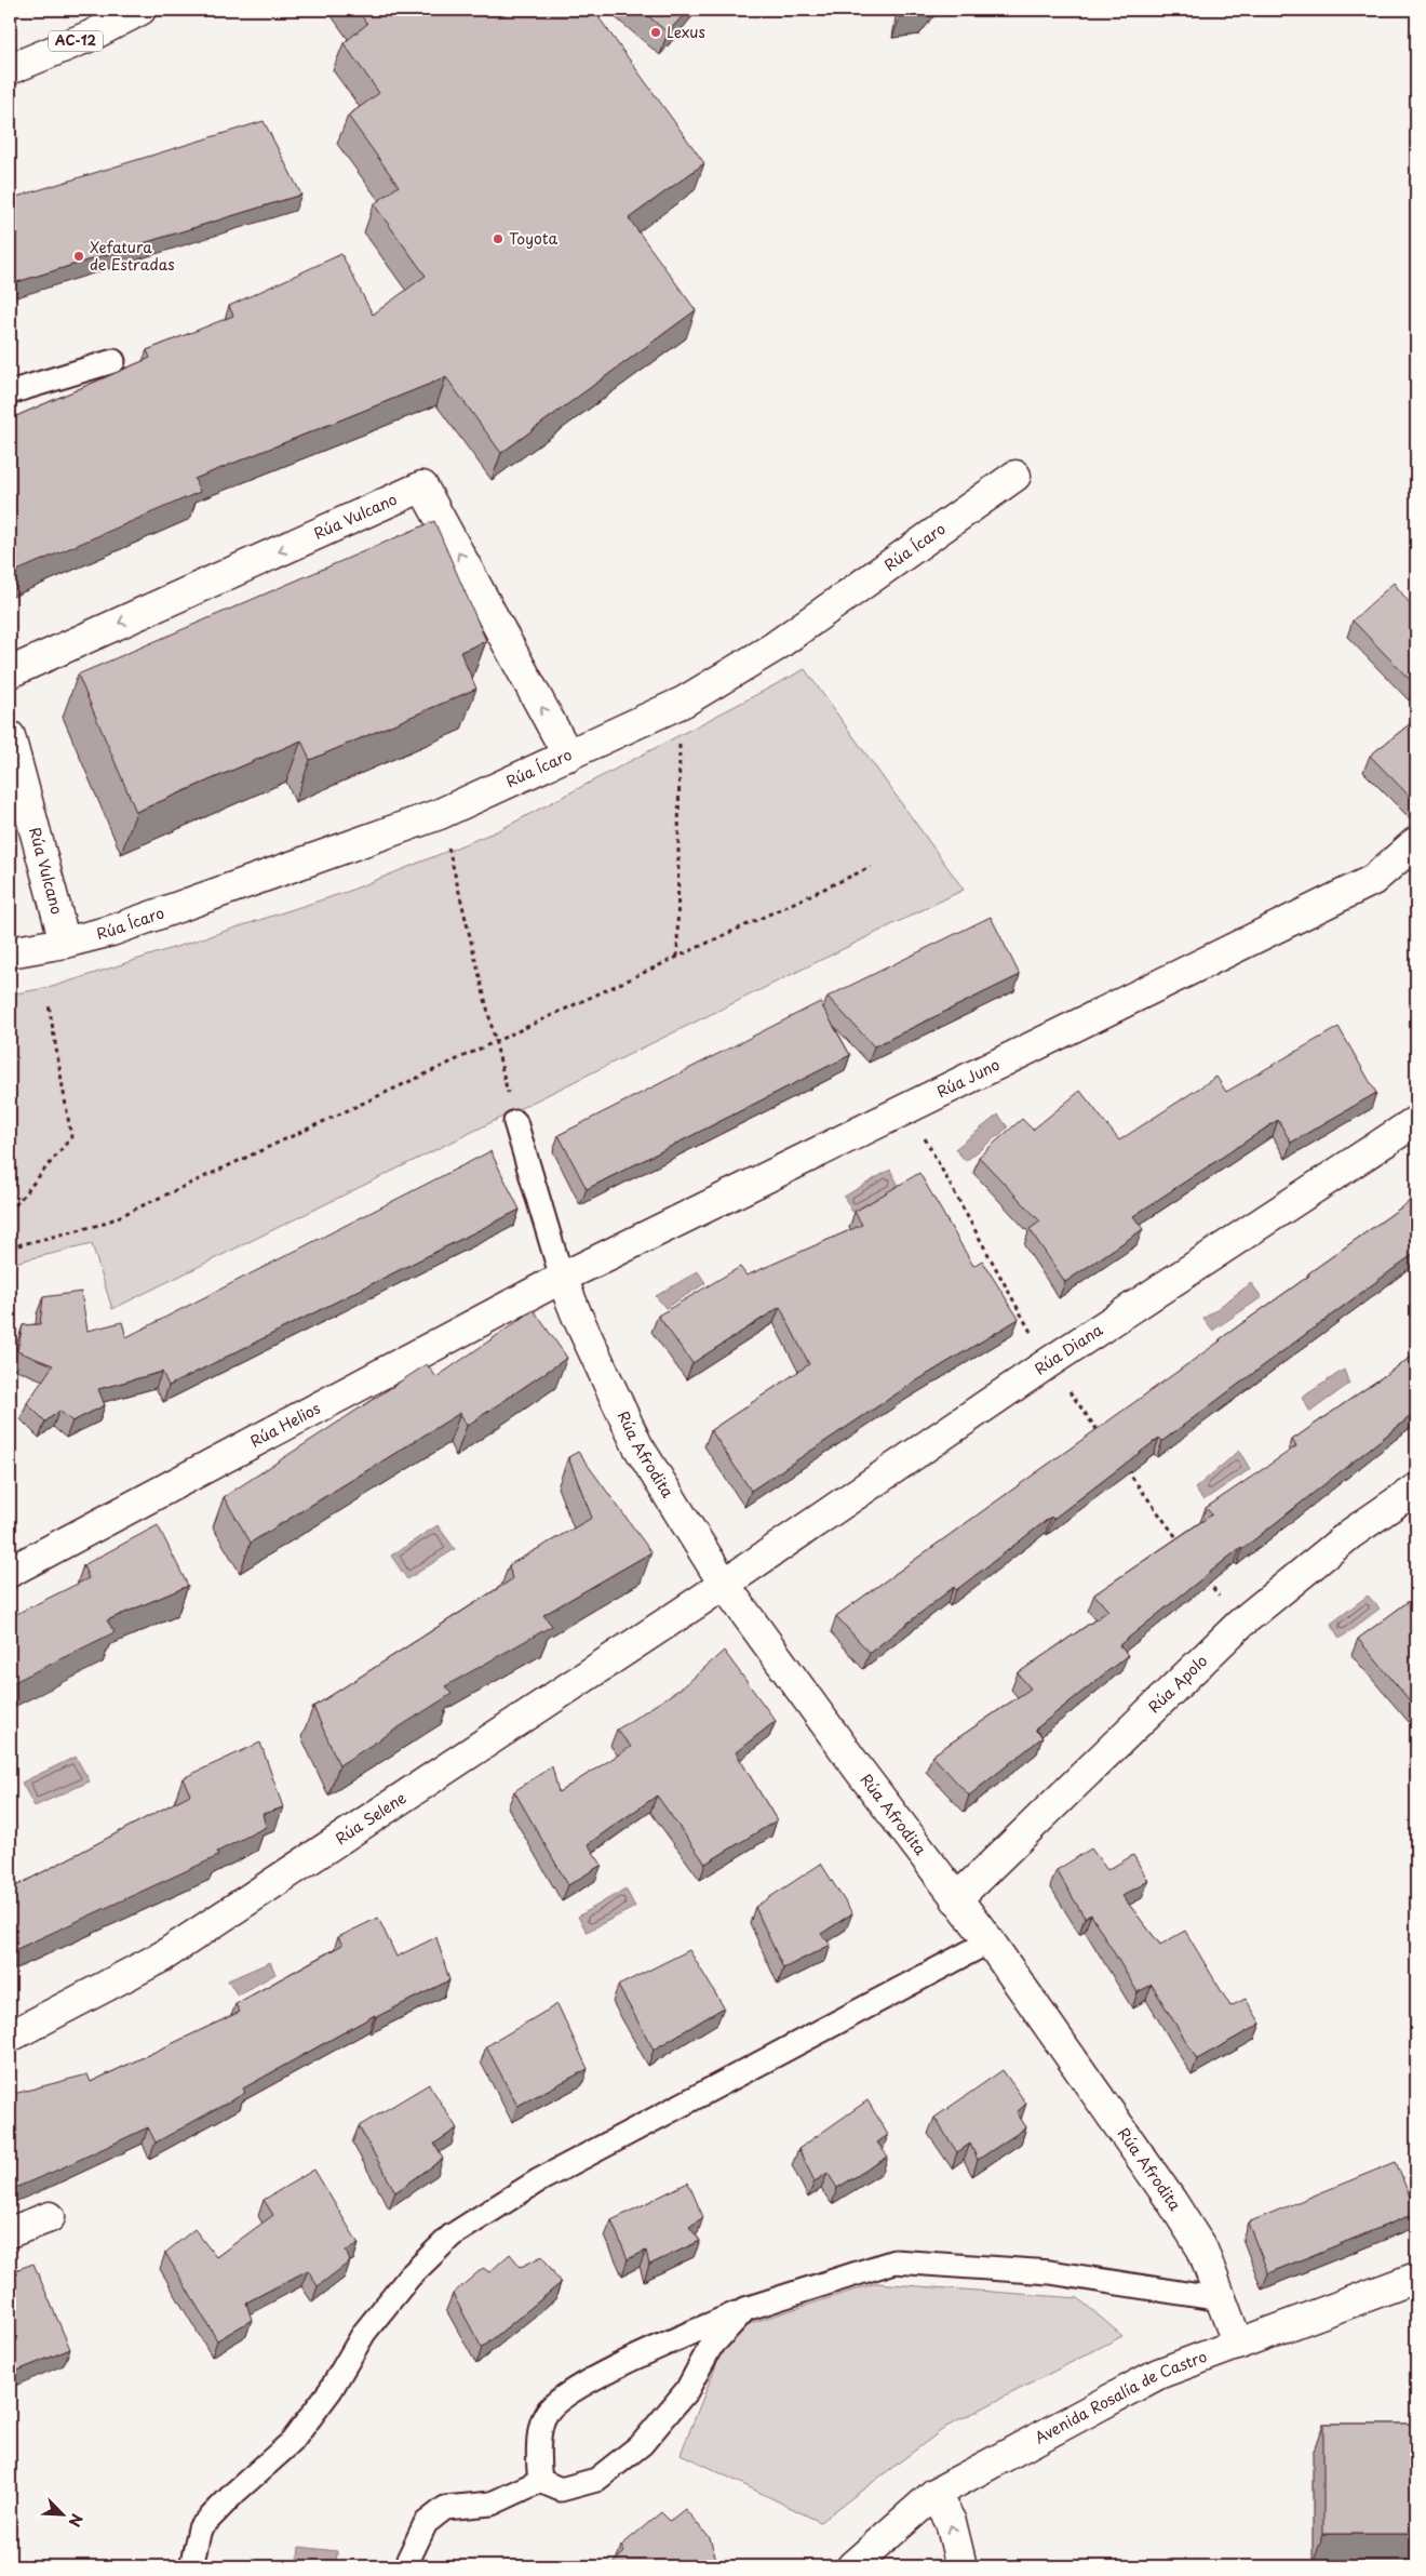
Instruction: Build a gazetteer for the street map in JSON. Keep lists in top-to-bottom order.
{
  "streets": {
    "main road": [
      "AC-12",
      "Rúa Vulcano",
      "Rúa Ícaro",
      "Rúa Juno",
      "Rúa Diana",
      "Rúa Helios",
      "Rúa Afrodita",
      "Rúa Apolo",
      "Rúa Selene",
      "Avenida Rosalía de Castro"
    ]
  },
  "crossings": [
    ["Rúa Vulcano", "Rúa Ícaro"],
    ["Rúa Juno", "Rúa Helios"],
    ["Rúa Juno", "Rúa Afrodita"],
    ["Rúa Diana", "Rúa Afrodita"],
    ["Rúa Diana", "Rúa Selene"],
    ["Rúa Helios", "Rúa Afrodita"],
    ["Rúa Afrodita", "Rúa Apolo"],
    ["Rúa Afrodita", "Rúa Selene"],
    ["Rúa Afrodita", "Avenida Rosalía de Castro"]
  ],
  "places": ["Lexus", "Toyota", "Xefatura de Estradas"],
  "north": "bottom right"
}
